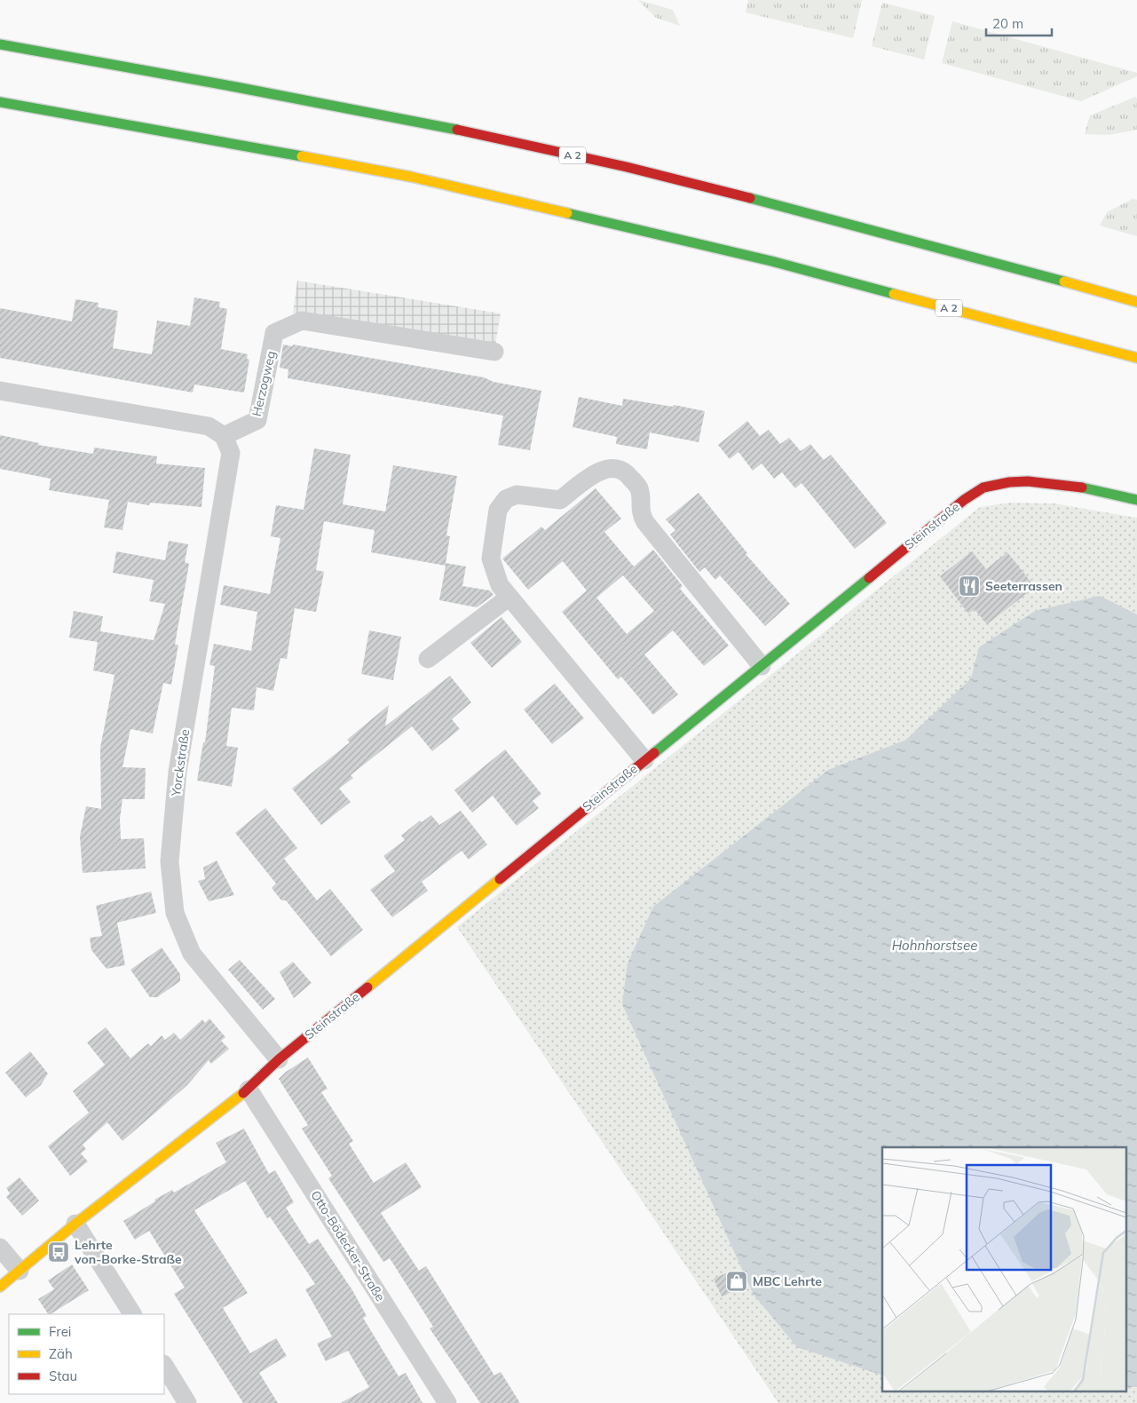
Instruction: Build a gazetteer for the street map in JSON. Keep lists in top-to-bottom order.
{
  "streets": {
    "main road": ["A 2", "Steinstraße"],
    "street": ["Herzogweg", "Yorckstraße", "Otto-Bödecker-Straße"]
  },
  "crossings": [
    ["Herzogweg", "Yorckstraße"],
    ["Steinstraße", "Yorckstraße"],
    ["Steinstraße", "Otto-Bödecker-Straße"]
  ],
  "water": ["Hohnhorstsee"],
  "places": {
    "restaurant": ["Seeterrassen"],
    "bus stop": ["Lehrte von-Borke-Straße"],
    "shop": ["MBC Lehrte"]
  },
  "legend": ["Frei", "Zäh", "Stau"],
  "scale_bar": "20 m"
}
